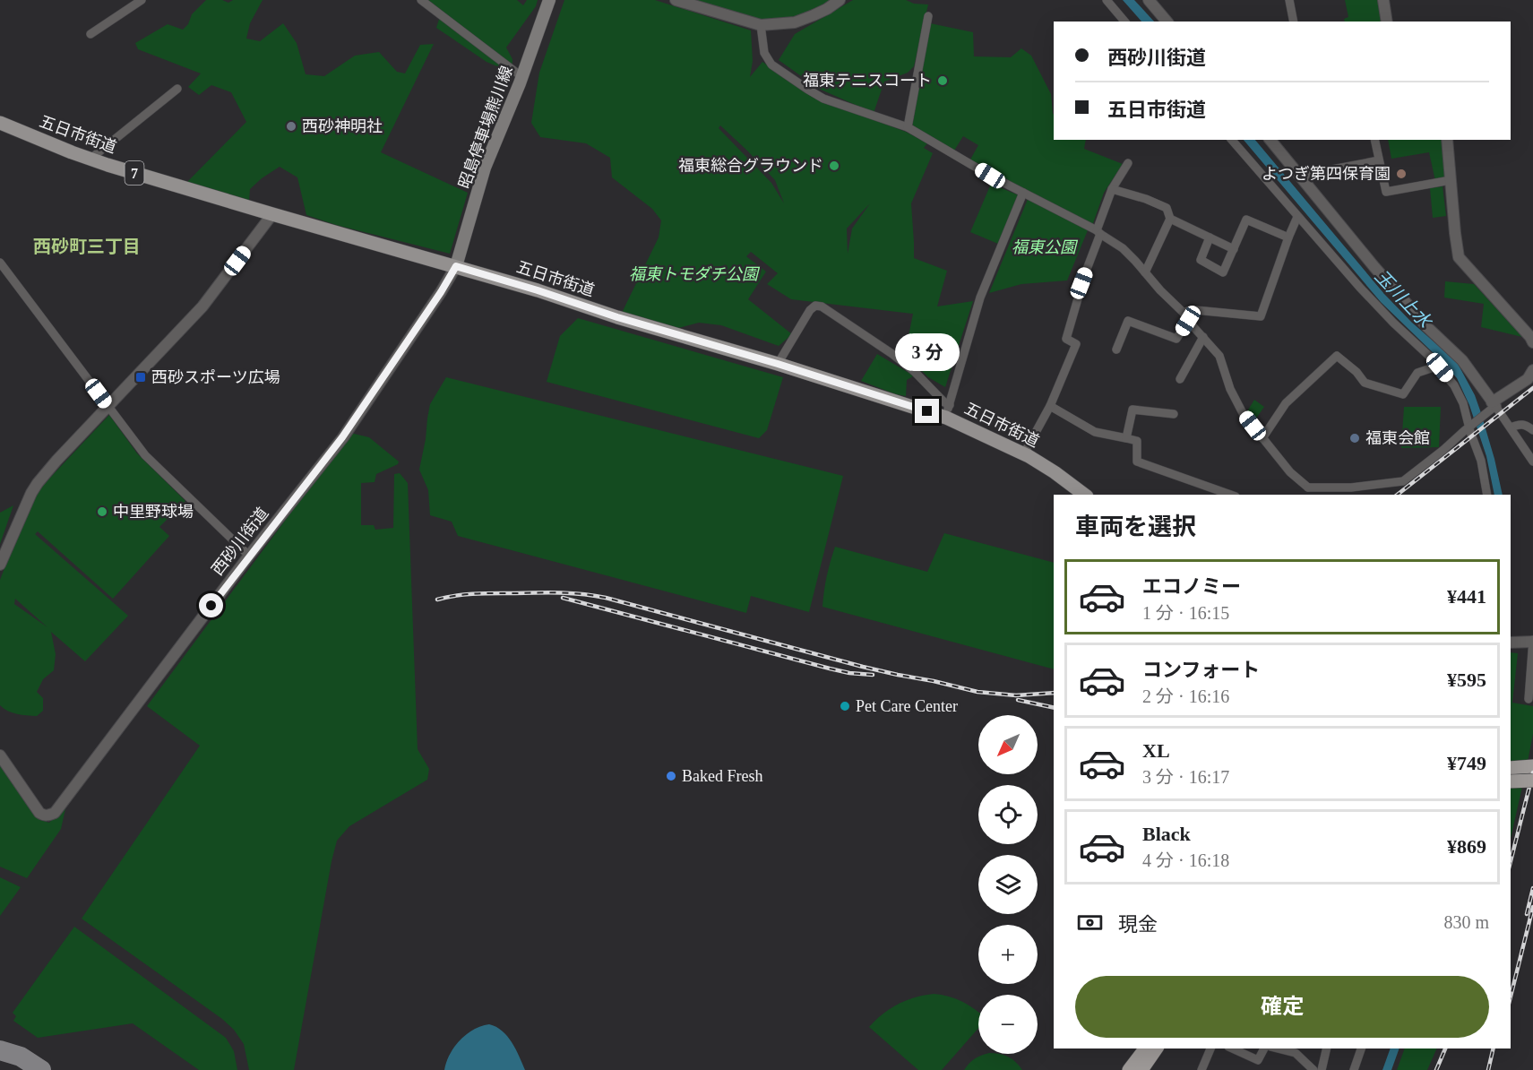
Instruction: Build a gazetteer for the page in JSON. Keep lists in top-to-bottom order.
{
  "streets": {
    "main road": ["昭島停車場熊川線", "五日市街道", "7"],
    "street": ["西砂川街道"]
  },
  "crossings": [
    ["昭島停車場熊川線", "五日市街道"],
    ["昭島停車場熊川線", "西砂川街道"],
    ["五日市街道", "西砂川街道"]
  ],
  "districts": ["西砂町三丁目"],
  "water": ["玉川上水"],
  "parks": ["福東公園", "福東トモダチ公園"],
  "places": {
    "other": [
      "福東テニスコート",
      "西砂神明社",
      "福東総合グラウンド",
      "よつぎ第四保育園",
      "福東会館",
      "中里野球場",
      "Pet Care Center",
      "Baked Fresh"
    ],
    "transit": ["西砂スポーツ広場"]
  },
  "north": "bottom left",
  "page": {
    "banner": ["西砂川街道", "五日市街道"],
    "bubble": "3 分",
    "heading": "車両を選択",
    "list": [
      {
        "name": "エコノミー",
        "note": "1 分 · 16:15",
        "value": "¥441"
      },
      {
        "name": "コンフォート",
        "note": "2 分 · 16:16",
        "value": "¥595"
      },
      {
        "name": "XL",
        "note": "3 分 · 16:17",
        "value": "¥749"
      },
      {
        "name": "Black",
        "note": "4 分 · 16:18",
        "value": "¥869"
      }
    ],
    "map_buttons": ["+", "−"],
    "pay": ["現金", "830 m"],
    "buttons": "確定"
  }
}
